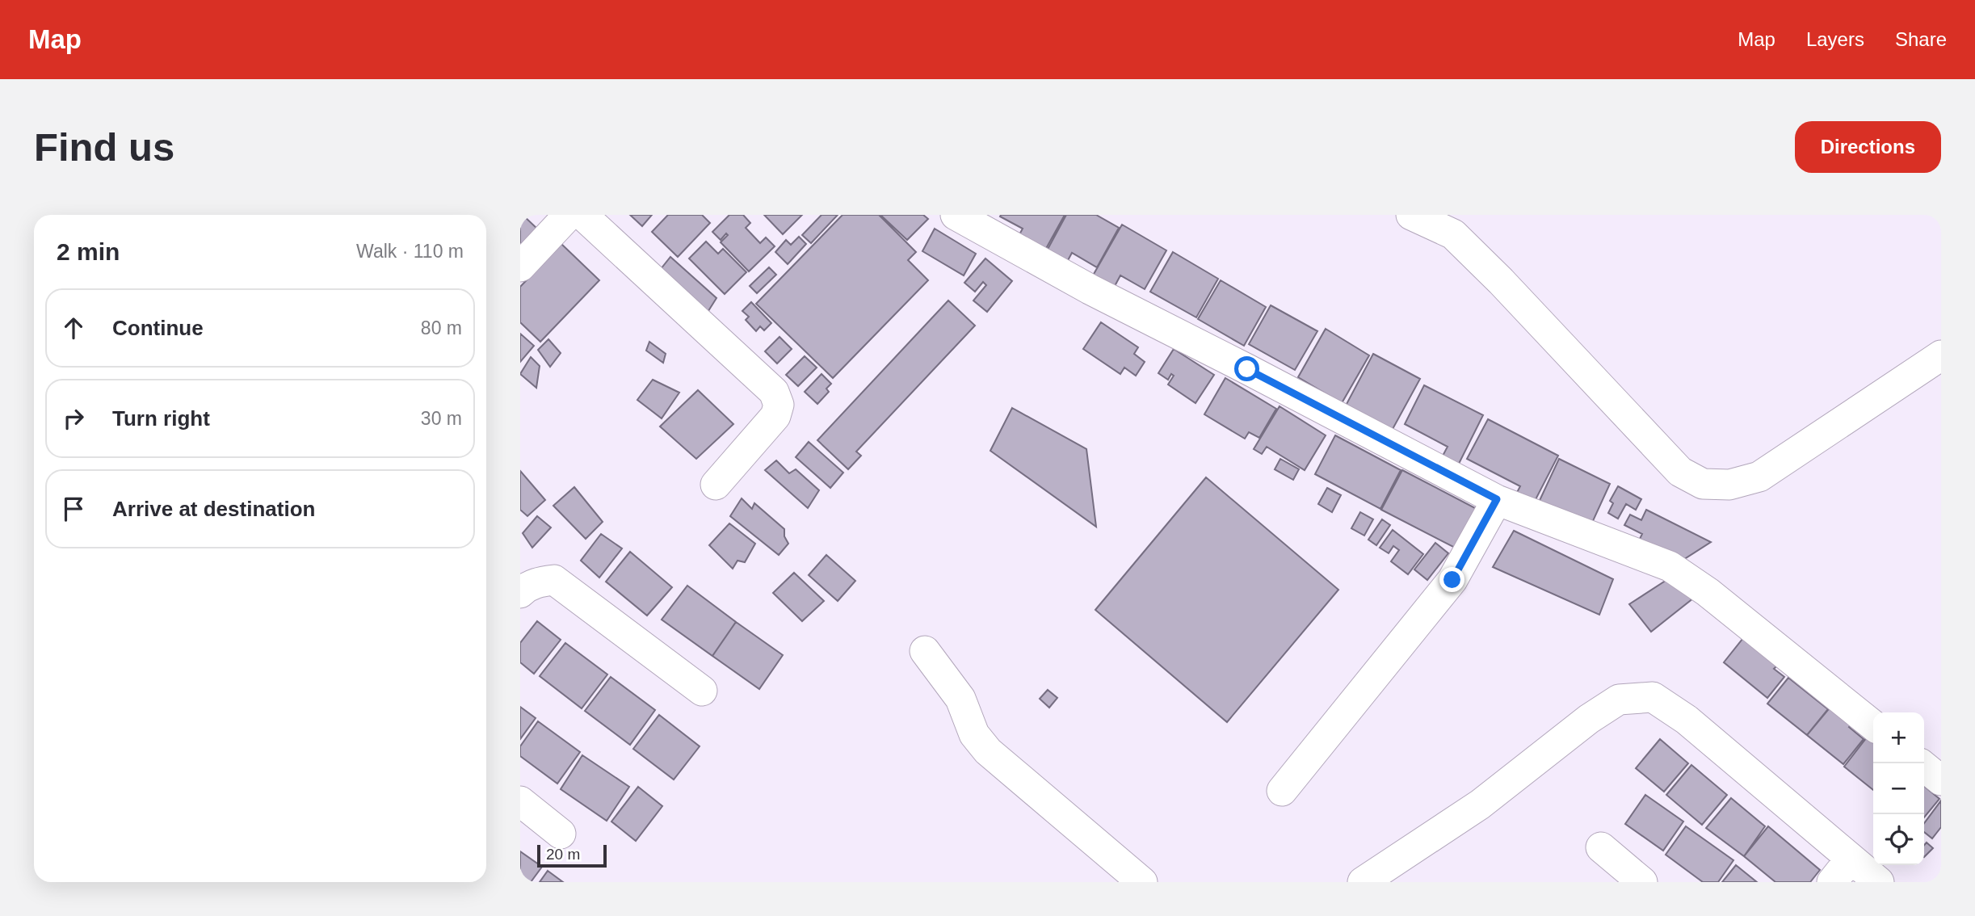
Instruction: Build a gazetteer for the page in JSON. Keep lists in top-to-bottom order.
{
  "scale_bar": "20 m",
  "page": {
    "header": "Map",
    "nav": ["Map", "Layers", "Share"],
    "buttons": "Directions",
    "title": "Find us",
    "heading": ["2 min", "Walk · 110 m"],
    "list": [
      ["Continue", "80 m"],
      ["Turn right", "30 m"],
      "Arrive at destination"
    ],
    "map_buttons": ["+", "−"],
    "scale": "20 m"
  }
}
